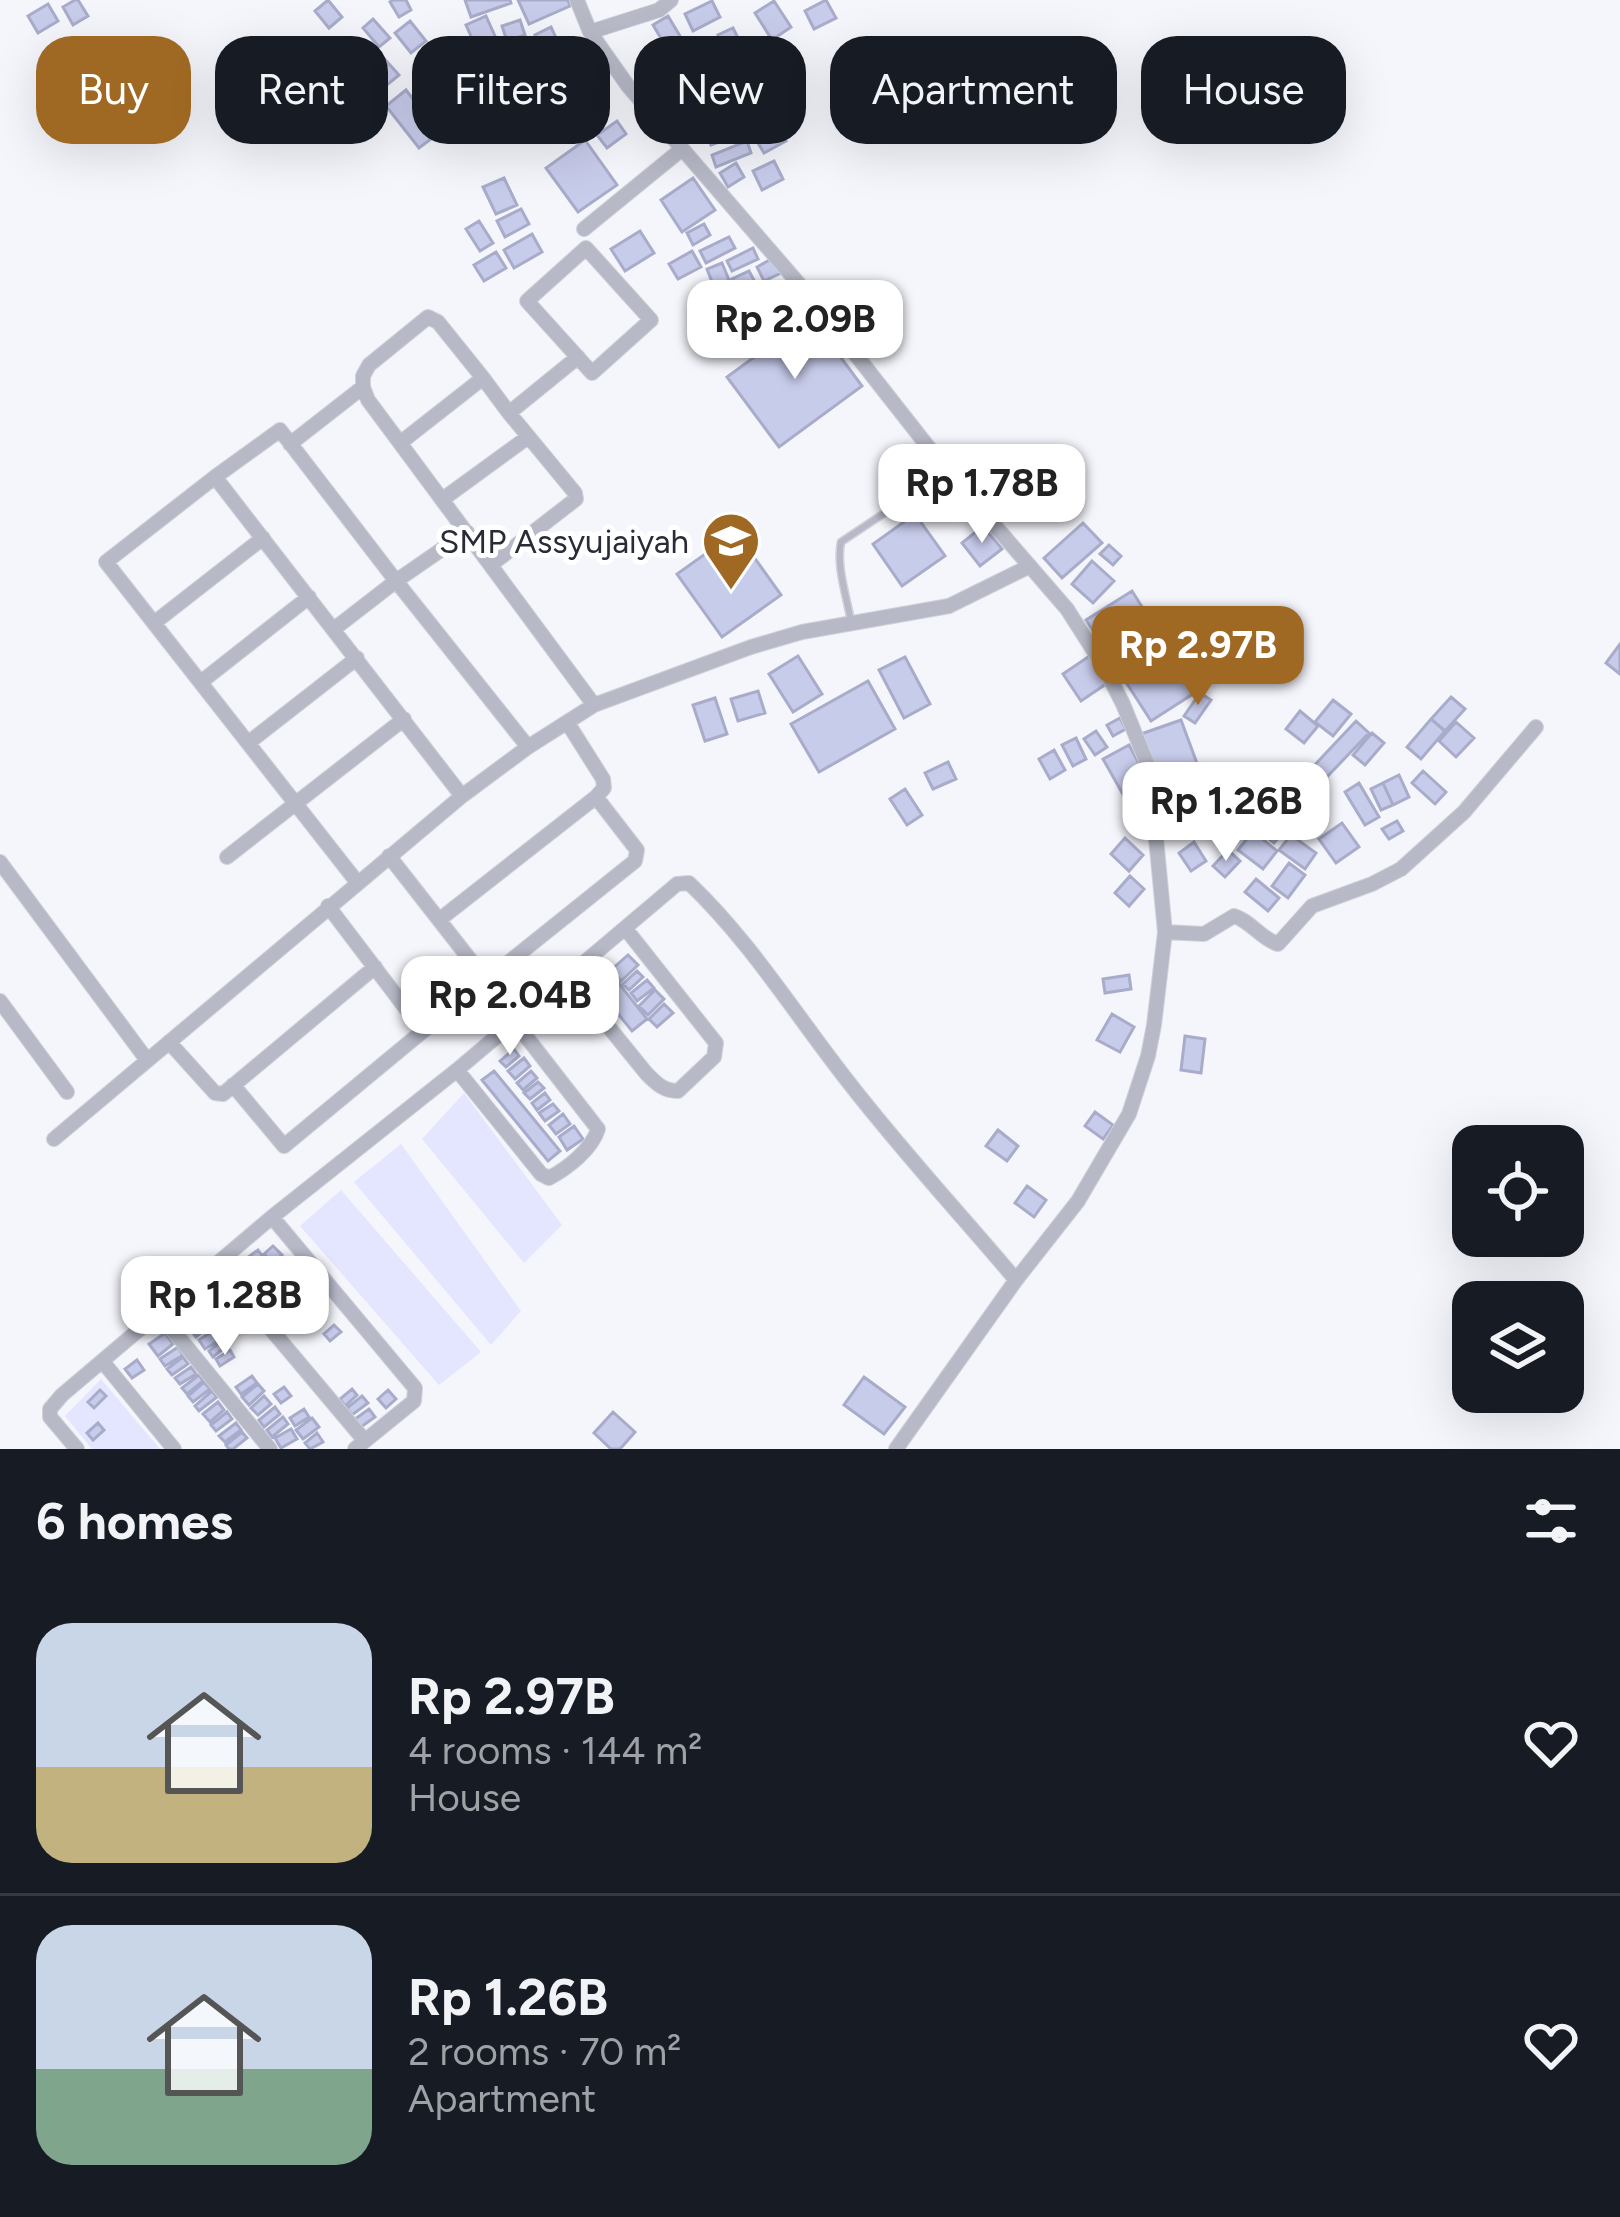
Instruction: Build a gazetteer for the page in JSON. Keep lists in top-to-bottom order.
{
  "places": {
    "school or university": ["SMP Assyujaiyah"]
  },
  "page": {
    "chip": [
      "Buy",
      "Rent",
      "Filters",
      "New",
      "Apartment",
      "House"
    ],
    "price": [
      "Rp 2.09B",
      "Rp 1.78B",
      "Rp 2.97B",
      "Rp 1.26B",
      "Rp 2.04B",
      "Rp 1.28B"
    ],
    "heading": "6 homes",
    "list": [
      {
        "name": "Rp 2.97B",
        "note": "4 rooms · 144 m² · House"
      },
      {
        "name": "Rp 1.26B",
        "note": "2 rooms · 70 m² · Apartment"
      }
    ]
  }
}
